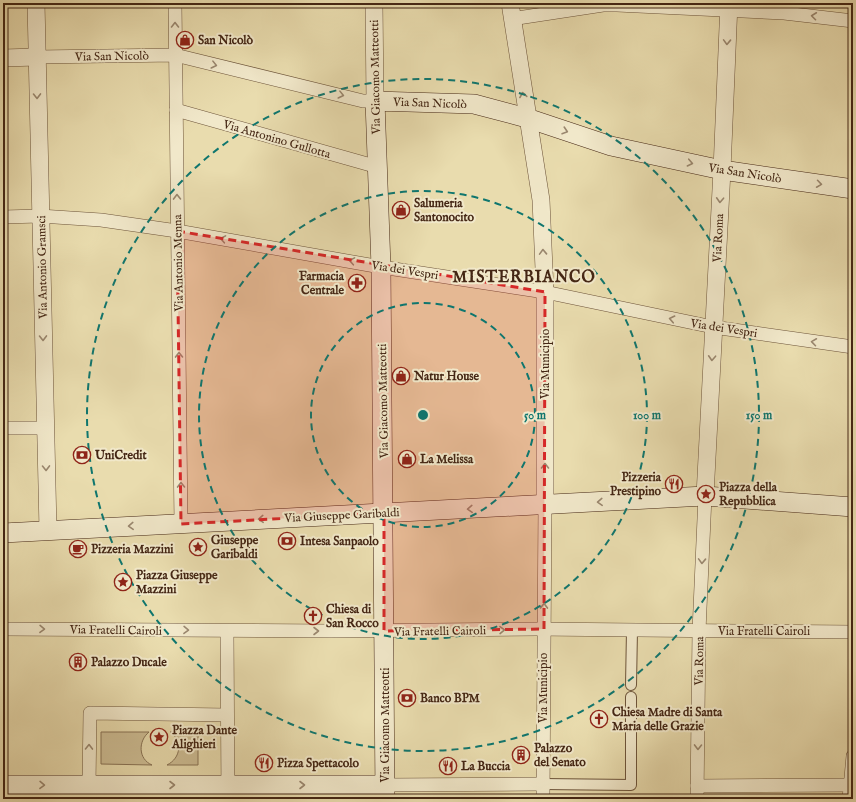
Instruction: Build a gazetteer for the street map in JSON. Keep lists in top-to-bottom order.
{
  "streets": {
    "main road": ["Via San Nicolò", "Via Giacomo Matteotti", "Via Giuseppe Garibaldi"],
    "street": [
      "Via Antonino Gullotta",
      "Via Roma",
      "Via Antonio Menna",
      "Via Antonio Gramsci",
      "Via dei Vespri",
      "Via Municipio",
      "Via Fratelli Cairoli"
    ]
  },
  "crossings": [
    ["Via San Nicolò", "Via Giacomo Matteotti"],
    ["Via San Nicolò", "Via Roma"],
    ["Via San Nicolò", "Via Antonio Menna"],
    ["Via San Nicolò", "Via Antonio Gramsci"],
    ["Via San Nicolò", "Via Municipio"],
    ["Via Giacomo Matteotti", "Via Antonino Gullotta"],
    ["Via Giacomo Matteotti", "Via dei Vespri"],
    ["Via Giacomo Matteotti", "Via Giuseppe Garibaldi"],
    ["Via Giacomo Matteotti", "Via Fratelli Cairoli"],
    ["Via Antonino Gullotta", "Via Antonio Menna"],
    ["Via Roma", "Via dei Vespri"],
    ["Via Roma", "Via Giuseppe Garibaldi"],
    ["Via Roma", "Via Fratelli Cairoli"],
    ["Via Antonio Menna", "Via dei Vespri"],
    ["Via Antonio Menna", "Via Giuseppe Garibaldi"],
    ["Via Antonio Gramsci", "Via dei Vespri"],
    ["Via Antonio Gramsci", "Via Giuseppe Garibaldi"],
    ["Via dei Vespri", "Via Municipio"],
    ["Via Municipio", "Via Giuseppe Garibaldi"],
    ["Via Municipio", "Via Fratelli Cairoli"]
  ],
  "one_way": [
    "Via Roma",
    "Via Antonio Menna",
    "Via Antonio Gramsci",
    "Via dei Vespri",
    "Via Municipio",
    "Via Giuseppe Garibaldi",
    "Via Fratelli Cairoli"
  ],
  "districts": ["MISTERBIANCO"],
  "places": {
    "shop": [
      "San Nicolò",
      "Salumeria Santonocito",
      "Natur House",
      "La Melissa"
    ],
    "pharmacy": ["Farmacia Centrale"],
    "bank": ["UniCredit", "Intesa Sanpaolo", "Banco BPM"],
    "restaurant": ["Pizzeria Prestipino", "Pizza Spettacolo", "La Buccia"],
    "place": [
      "Piazza della Repubblica",
      "Giuseppe Garibaldi",
      "Piazza Giuseppe Mazzini",
      "Piazza Dante Alighieri"
    ],
    "cafe": ["Pizzeria Mazzini"],
    "church": ["Chiesa di San Rocco", "Chiesa Madre di Santa Maria delle Grazie"],
    "building": ["Palazzo Ducale", "Palazzo del Senato"]
  },
  "rings": ["50 m", "100 m", "150 m"]
}
